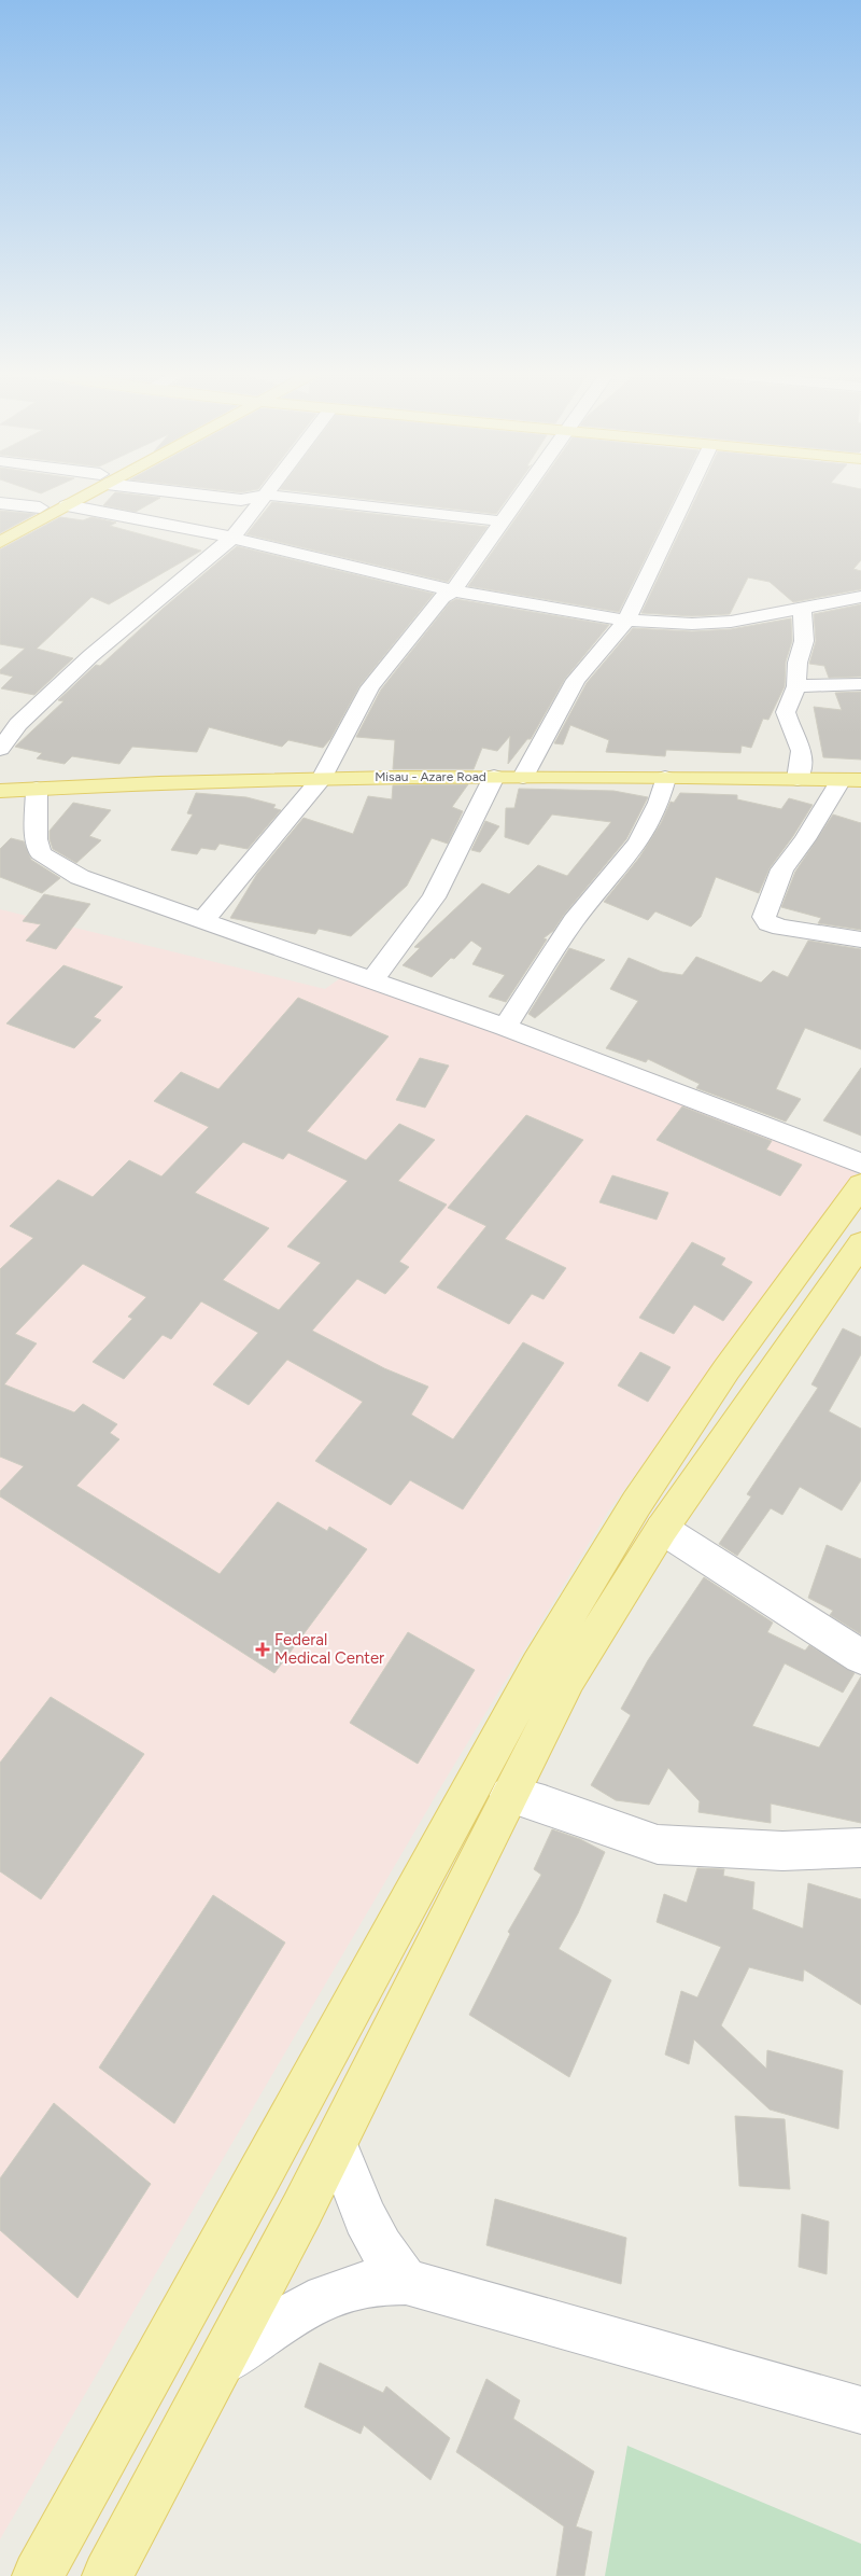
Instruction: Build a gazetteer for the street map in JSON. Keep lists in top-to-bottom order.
{
  "streets": {
    "main road": ["Misau - Azare Road"]
  },
  "places": {
    "health": ["Federal Medical Center"]
  }
}
